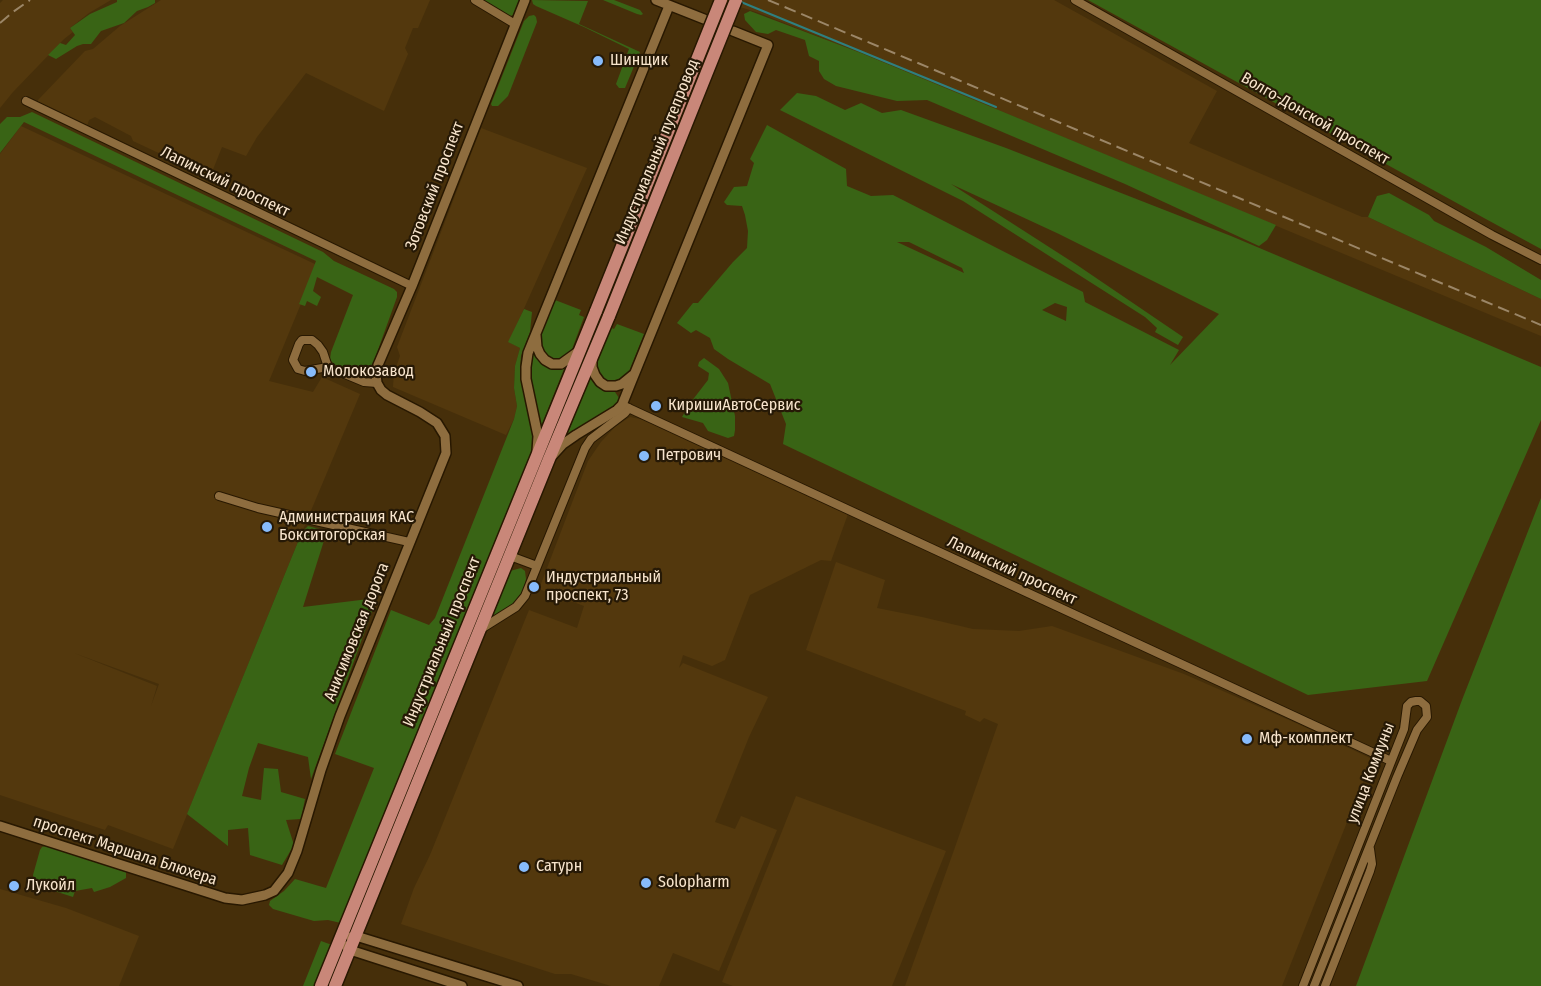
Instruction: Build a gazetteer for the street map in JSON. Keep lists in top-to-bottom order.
{
  "streets": {
    "main road": ["Индустриальный путепровод", "Индустриальный проспект"],
    "street": [
      "Волго-Донской проспект",
      "Лапинский проспект",
      "Зотовский проспект",
      "Анисимовская дорога",
      "улица Коммуны",
      "проспект Маршала Блюхера"
    ]
  },
  "crossings": [
    ["Индустриальный путепровод", "Индустриальный проспект"],
    ["Лапинский проспект", "Зотовский проспект"],
    ["Лапинский проспект", "улица Коммуны"],
    ["Зотовский проспект", "Анисимовская дорога"],
    ["Анисимовская дорога", "проспект Маршала Блюхера"]
  ],
  "places": [
    "Шинщик",
    "Молокозавод",
    "КиришиАвтоСервис",
    "Петрович",
    "Администрация КАС Бокситогорская",
    "Индустриальный проспект, 73",
    "Мф-комплект",
    "Сатурн",
    "Solopharm",
    "Лукойл"
  ]
}
